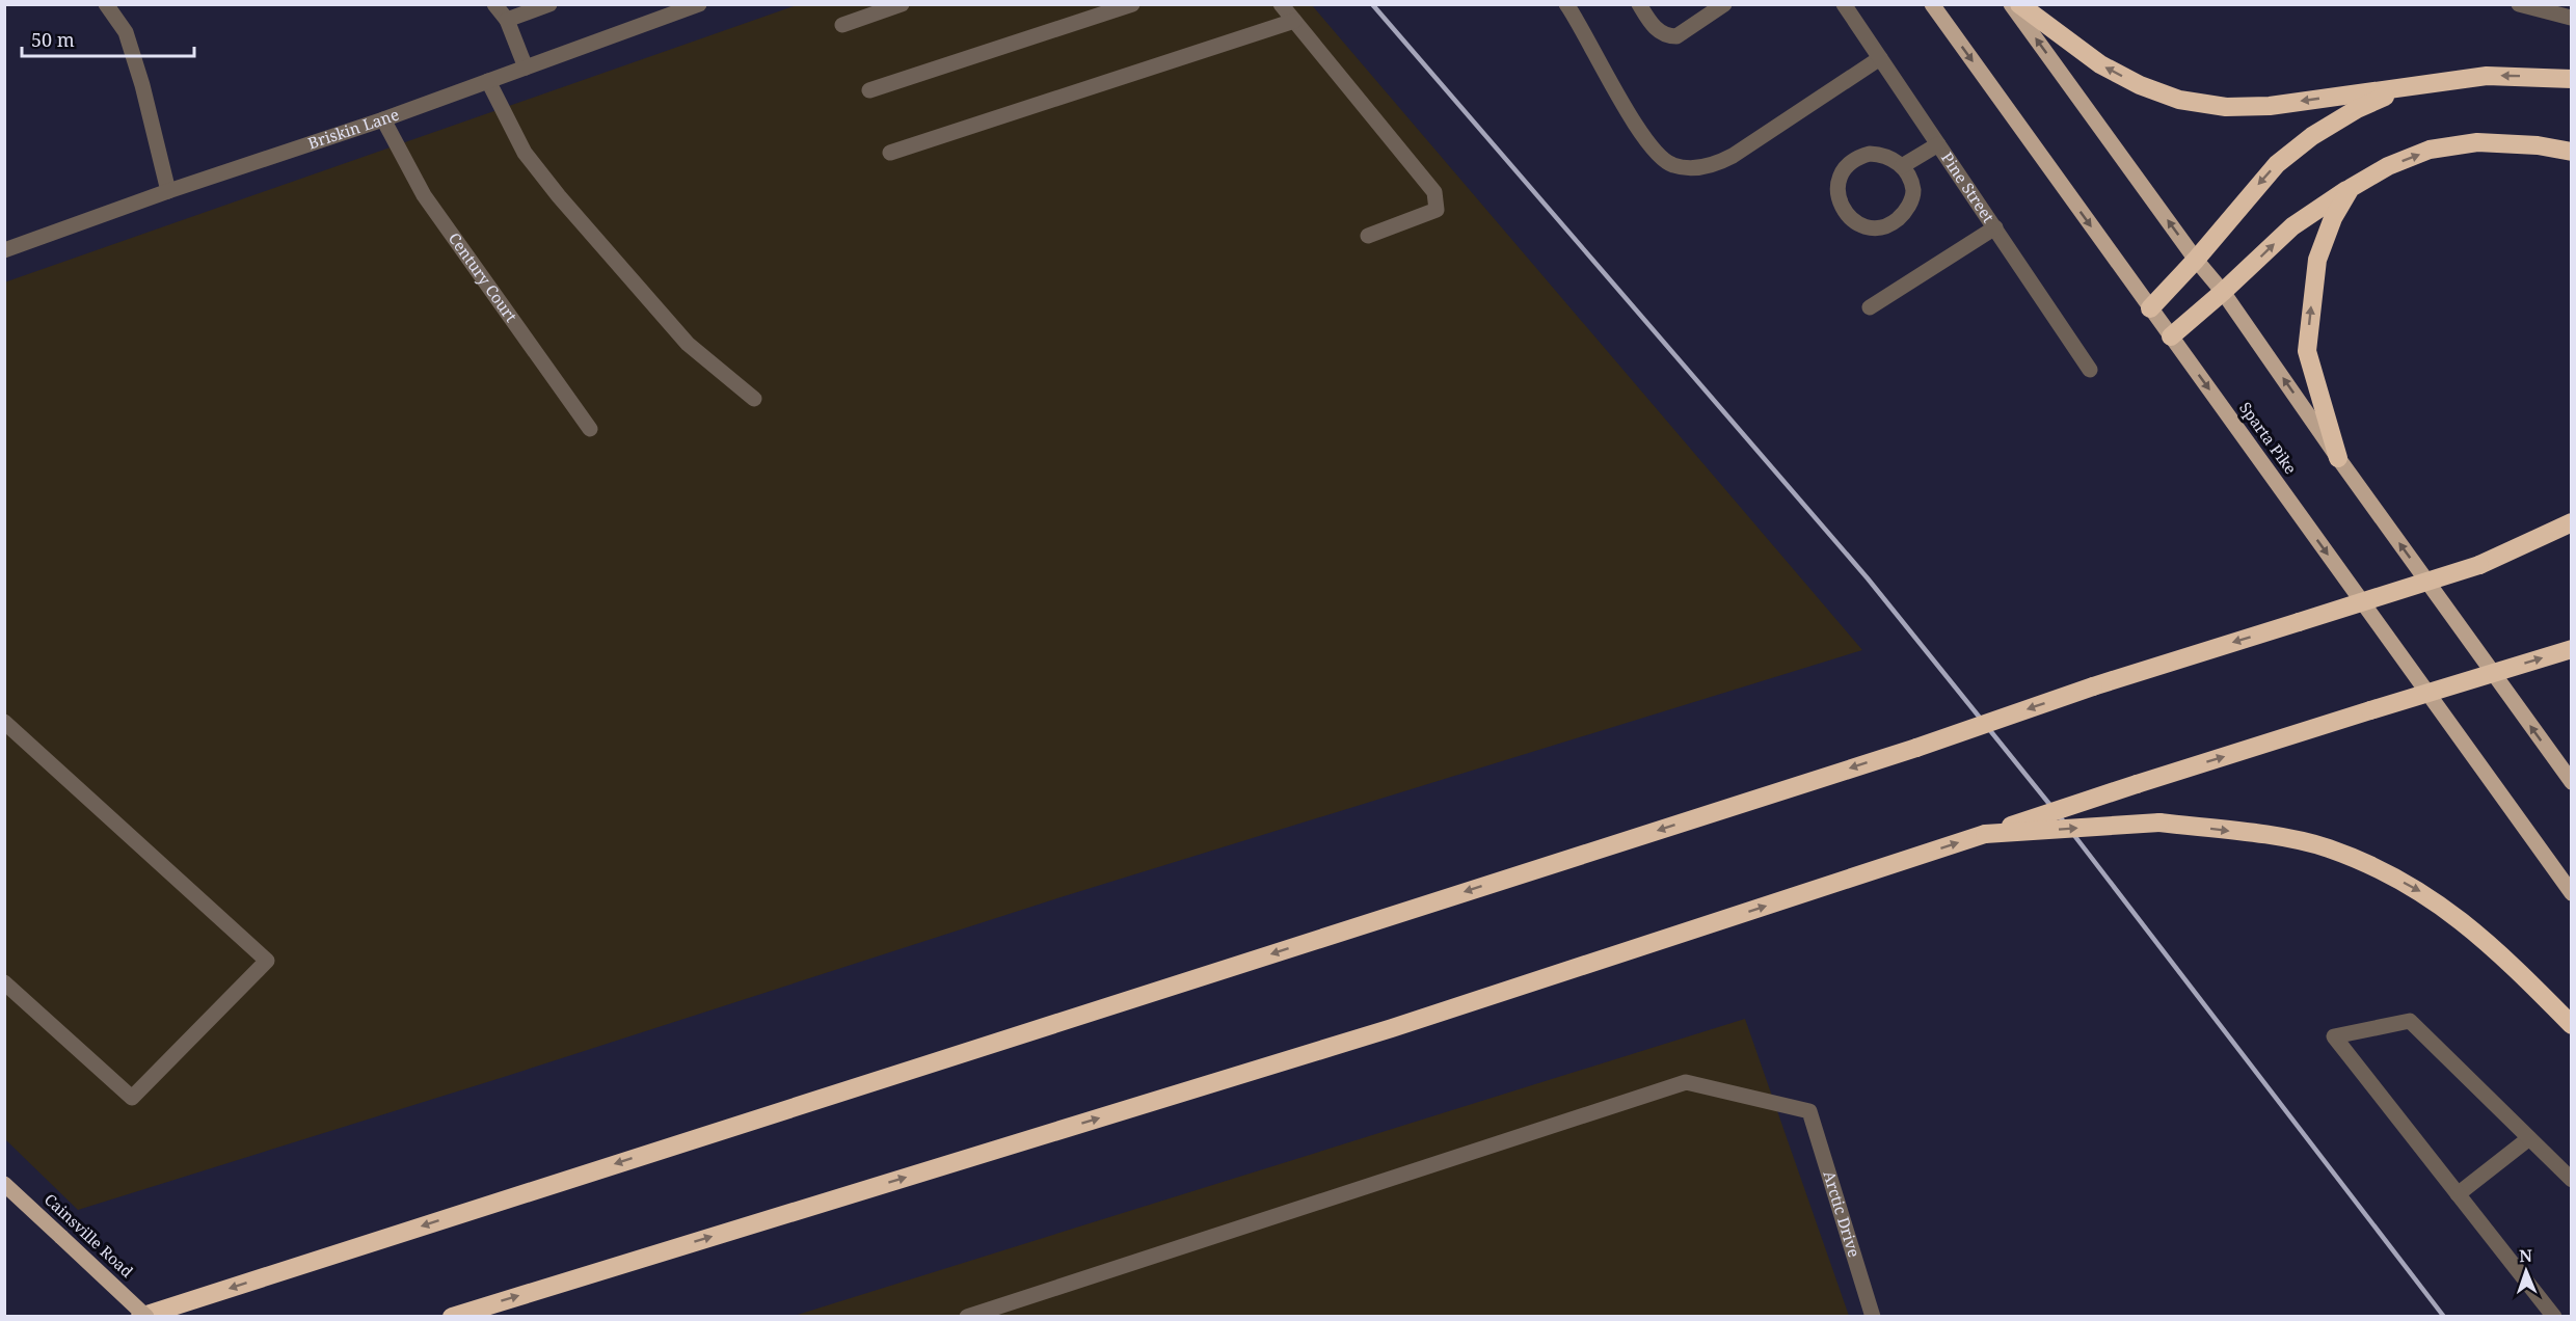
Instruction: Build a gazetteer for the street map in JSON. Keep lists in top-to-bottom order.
{
  "streets": {
    "main road": ["Sparta Pike", "Cainsville Road"],
    "street": [
      "Briskin Lane",
      "Pine Street",
      "Century Court",
      "Arctic Drive"
    ]
  },
  "crossings": [
    ["Briskin Lane", "Century Court"]
  ],
  "scale_bar": "50 m",
  "north": "top"
}
